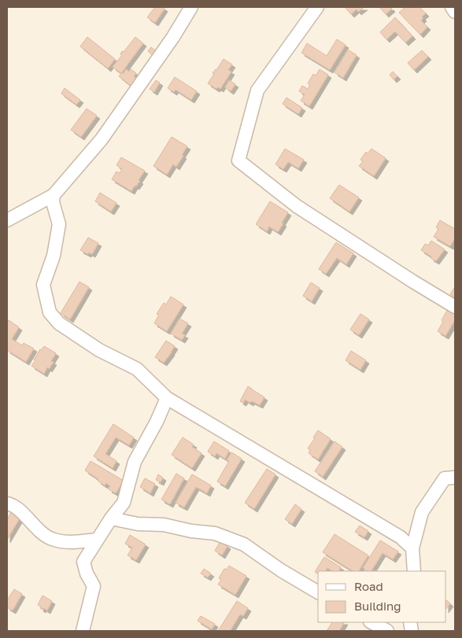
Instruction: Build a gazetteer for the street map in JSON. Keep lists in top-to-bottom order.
{
  "legend": ["Road", "Building"]
}
